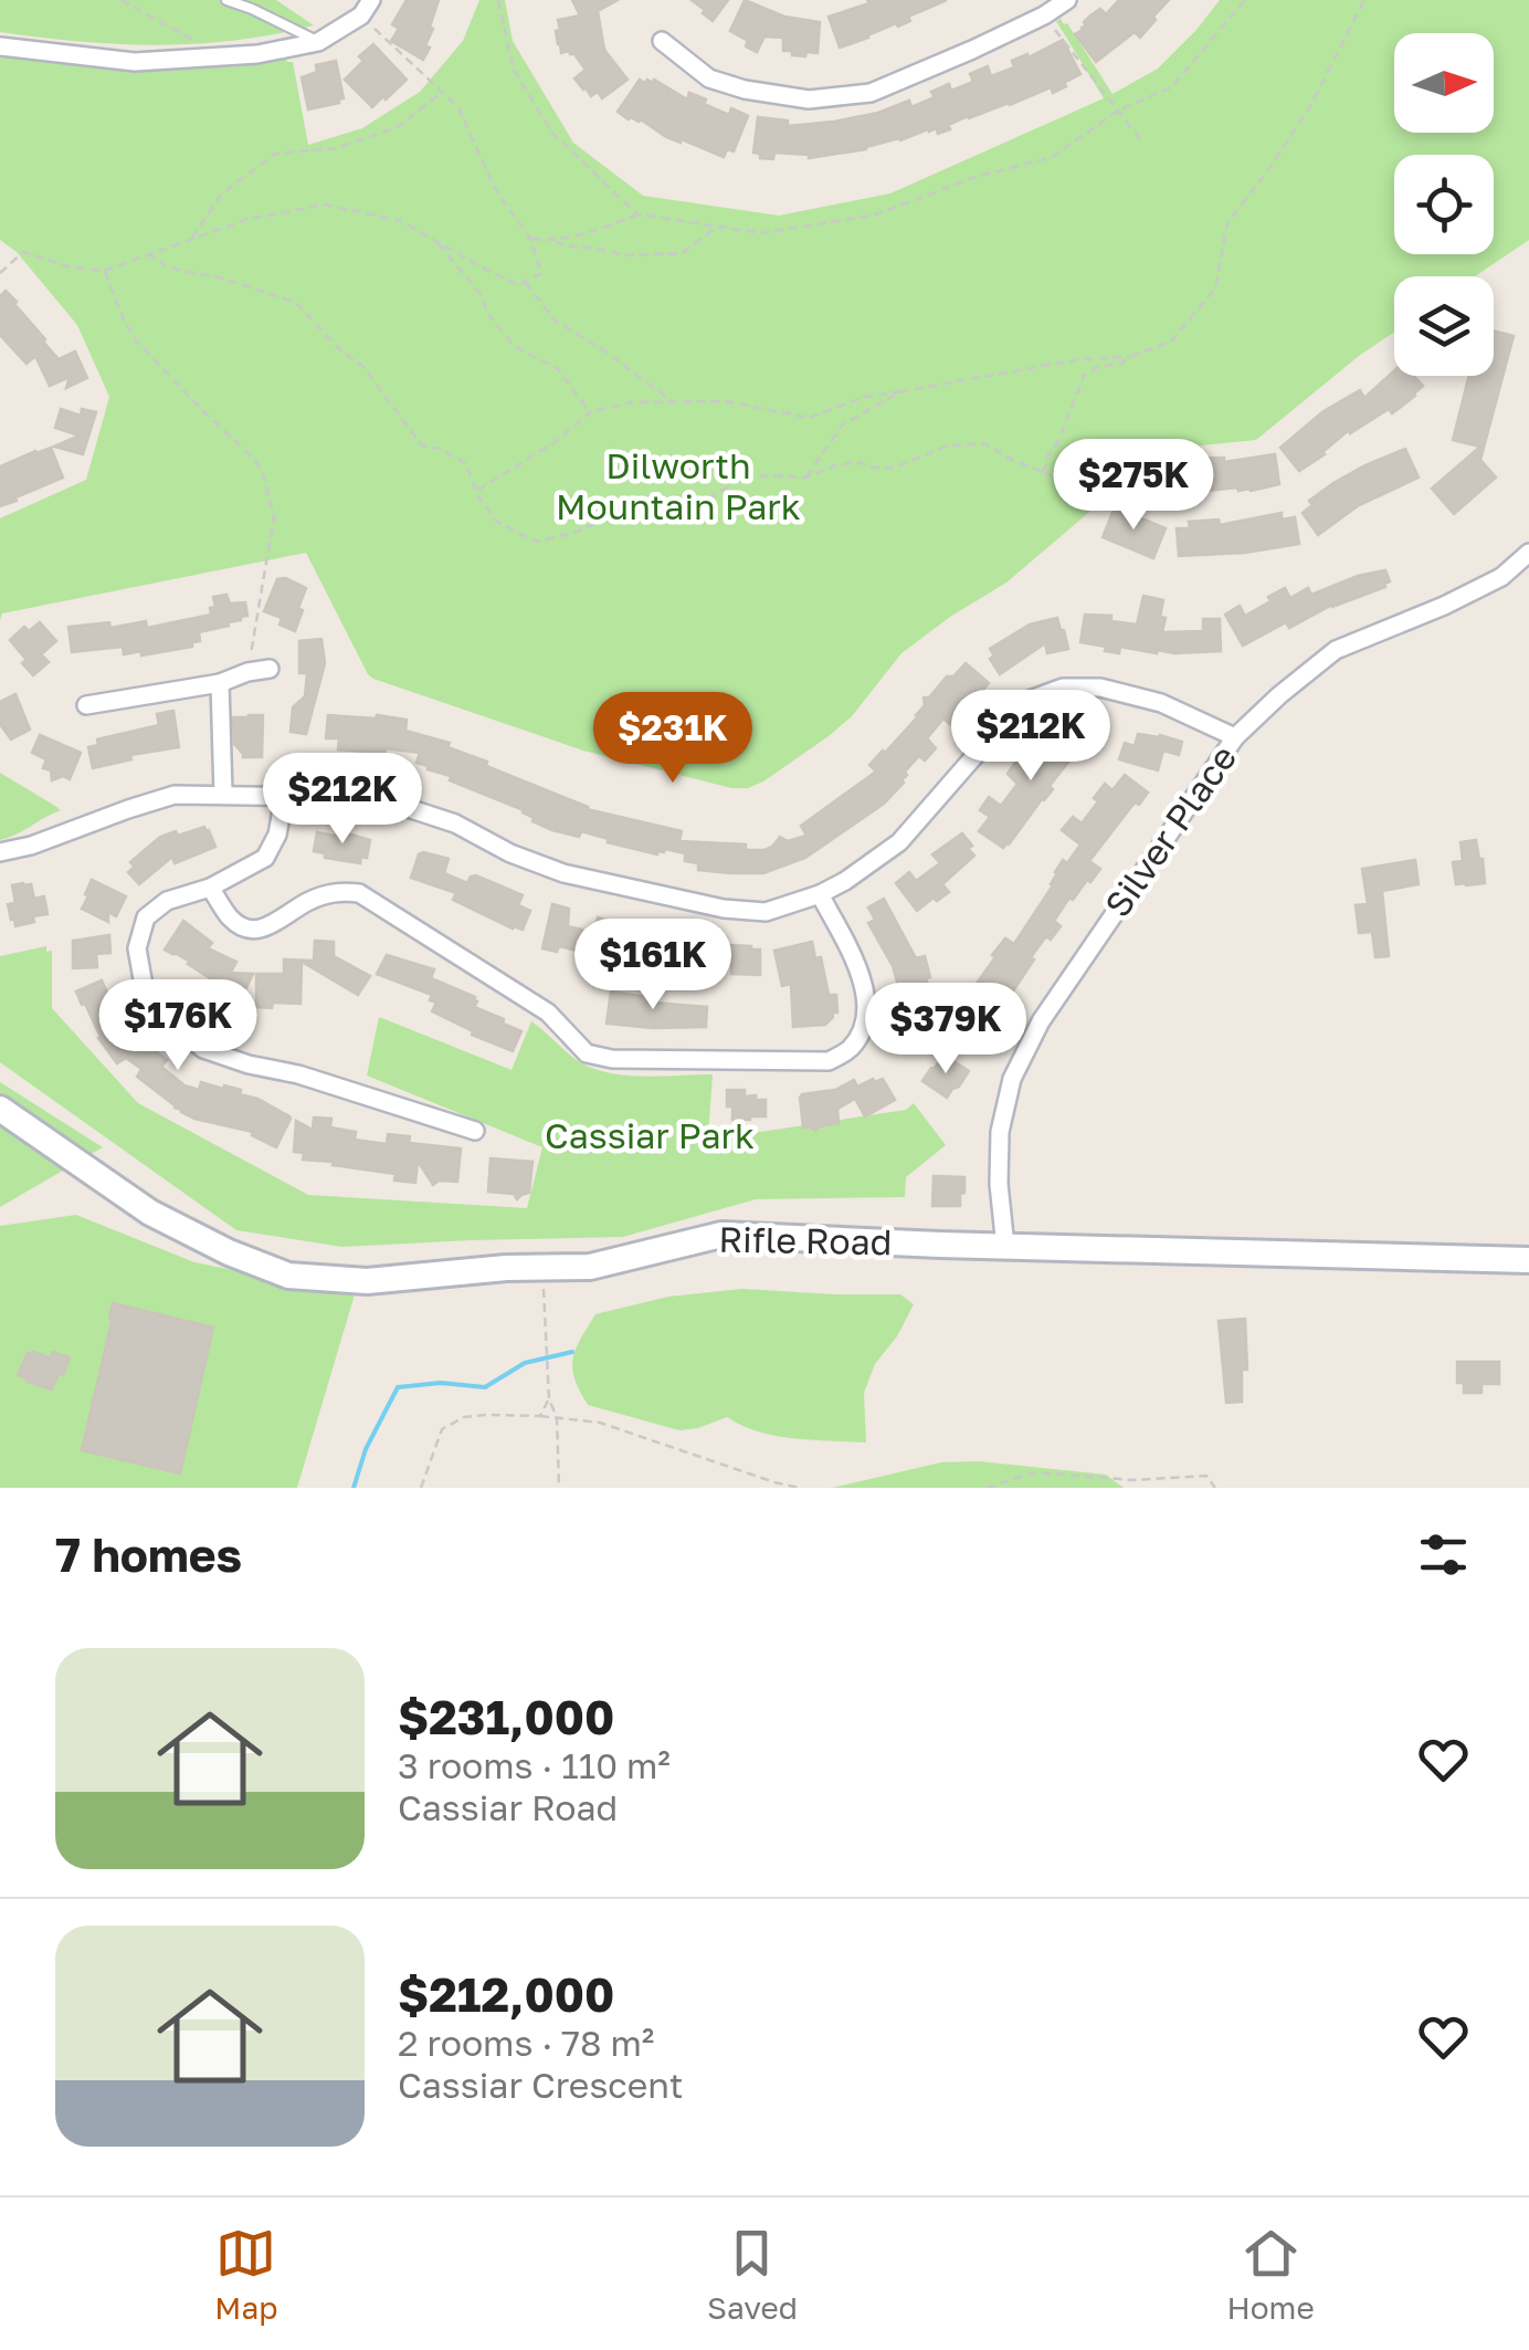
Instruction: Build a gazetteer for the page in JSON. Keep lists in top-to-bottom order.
{
  "streets": {
    "street": ["Silver Place", "Rifle Road"]
  },
  "crossings": [
    ["Silver Place", "Rifle Road"]
  ],
  "parks": ["Dilworth Mountain Park", "Cassiar Park"],
  "north": "right",
  "page": {
    "price": [
      "$275K",
      "$212K",
      "$231K",
      "$212K",
      "$161K",
      "$176K",
      "$379K"
    ],
    "heading": "7 homes",
    "list": [
      {
        "name": "$231,000",
        "note": "3 rooms · 110 m² · Cassiar Road"
      },
      {
        "name": "$212,000",
        "note": "2 rooms · 78 m² · Cassiar Crescent"
      }
    ],
    "tabs": ["Map", "Saved", "Home"]
  }
}
